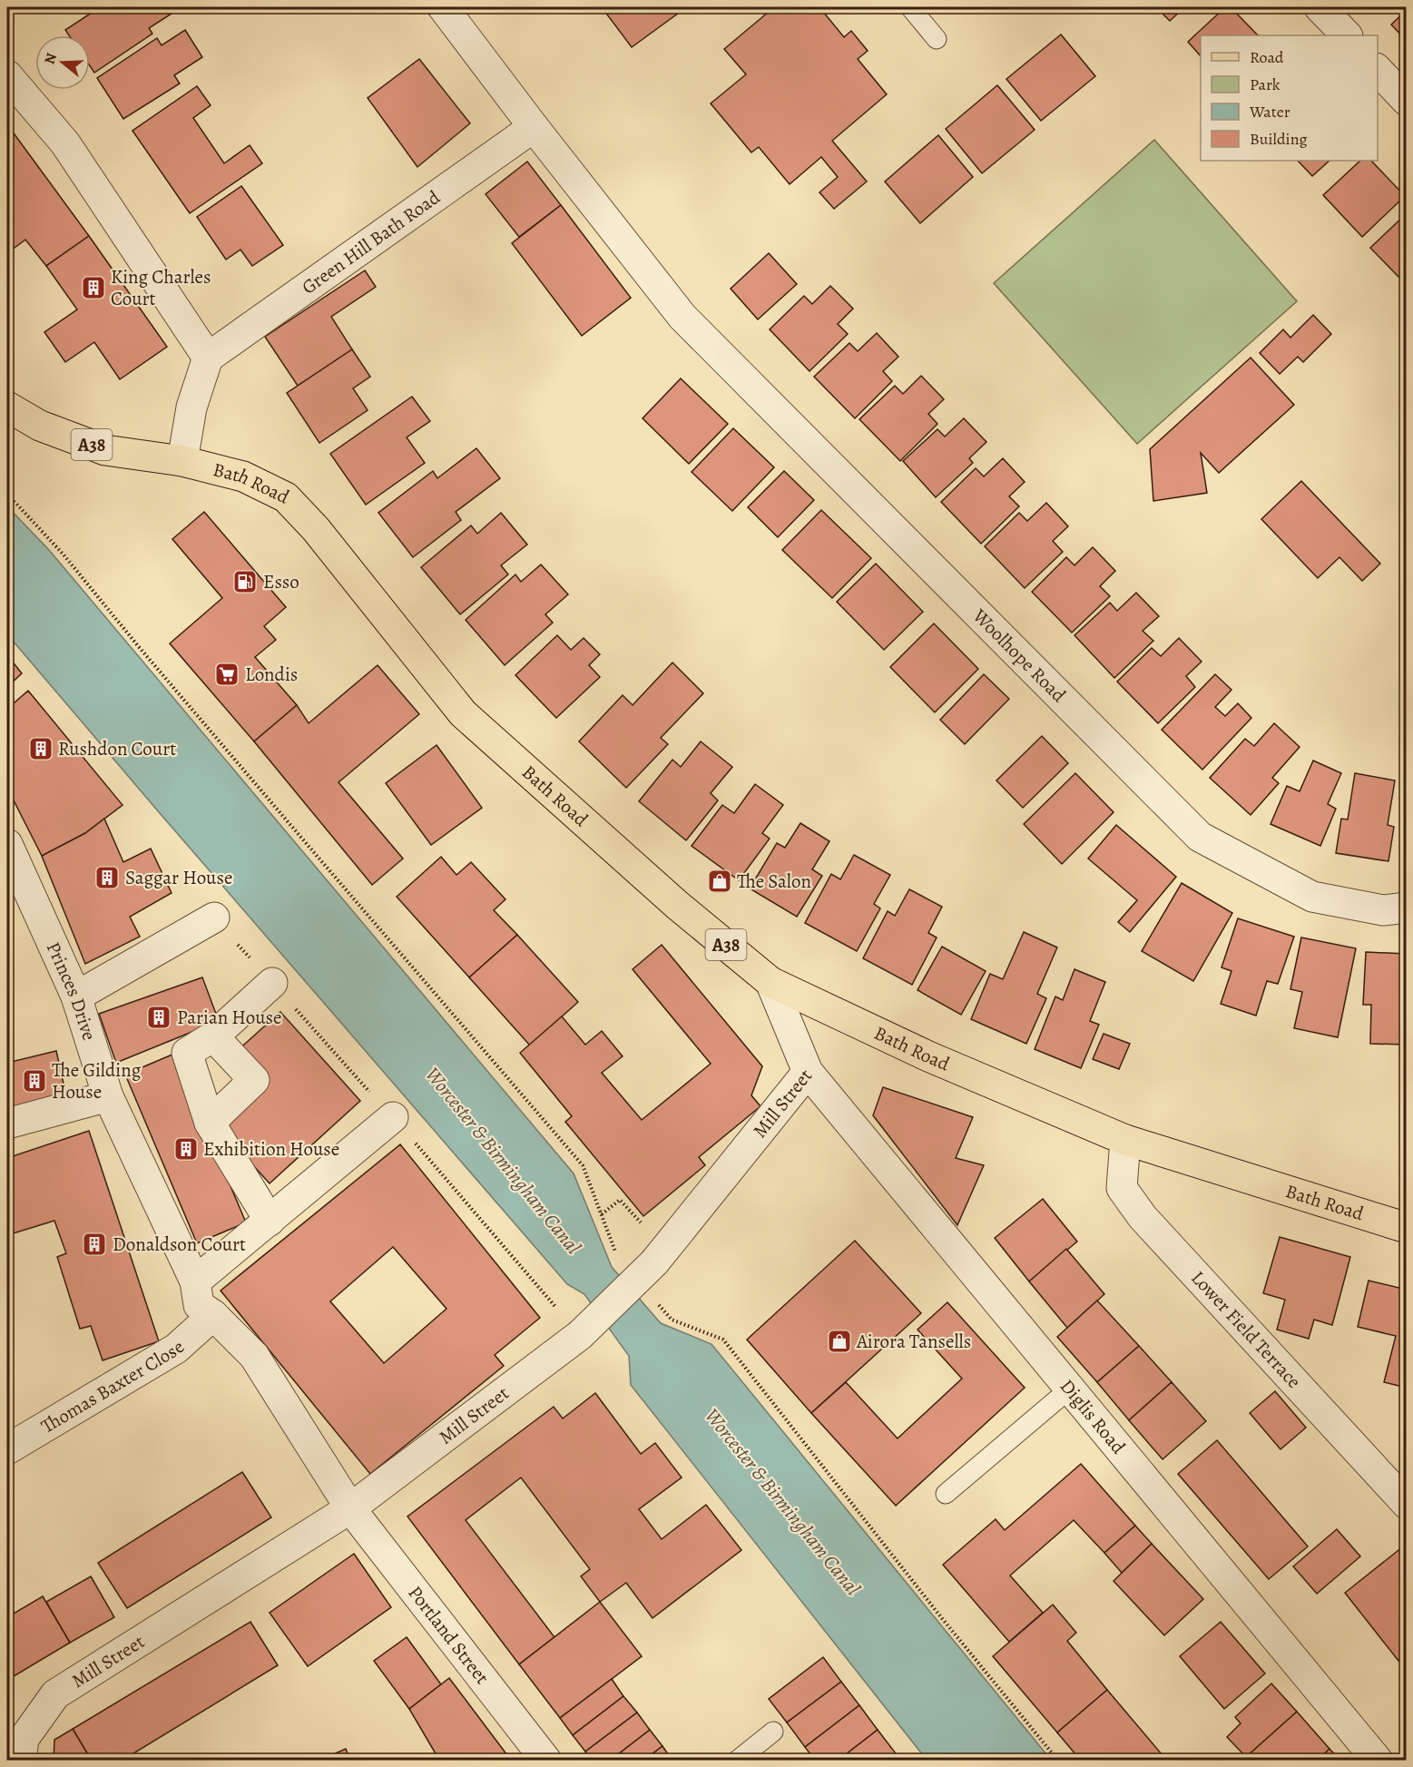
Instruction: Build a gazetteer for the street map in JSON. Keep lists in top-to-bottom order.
{
  "streets": {
    "main road": ["A38", "Bath Road"],
    "street": [
      "Green Hill Bath Road",
      "Woolhope Road",
      "Princes Drive",
      "Mill Street",
      "Lower Field Terrace",
      "Thomas Baxter Close",
      "Diglis Road",
      "Portland Street"
    ]
  },
  "crossings": [
    ["Green Hill Bath Road", "Woolhope Road"],
    ["A38", "Bath Road"],
    ["Bath Road", "Mill Street"],
    ["Bath Road", "Lower Field Terrace"],
    ["Princes Drive", "Thomas Baxter Close"],
    ["Princes Drive", "Portland Street"],
    ["Mill Street", "Diglis Road"],
    ["Mill Street", "Portland Street"],
    ["Thomas Baxter Close", "Portland Street"]
  ],
  "water": ["Worcester & Birmingham Canal"],
  "places": {
    "building": [
      "King Charles Court",
      "Rushdon Court",
      "Saggar House",
      "Parian House",
      "The Gilding House",
      "Exhibition House",
      "Donaldson Court"
    ],
    "fuel station": ["Esso"],
    "supermarket": ["Londis"],
    "shop": ["The Salon", "Airora Tansells"]
  },
  "legend": [
    "Road",
    "Park",
    "Water",
    "Building"
  ],
  "north": "left"
}
